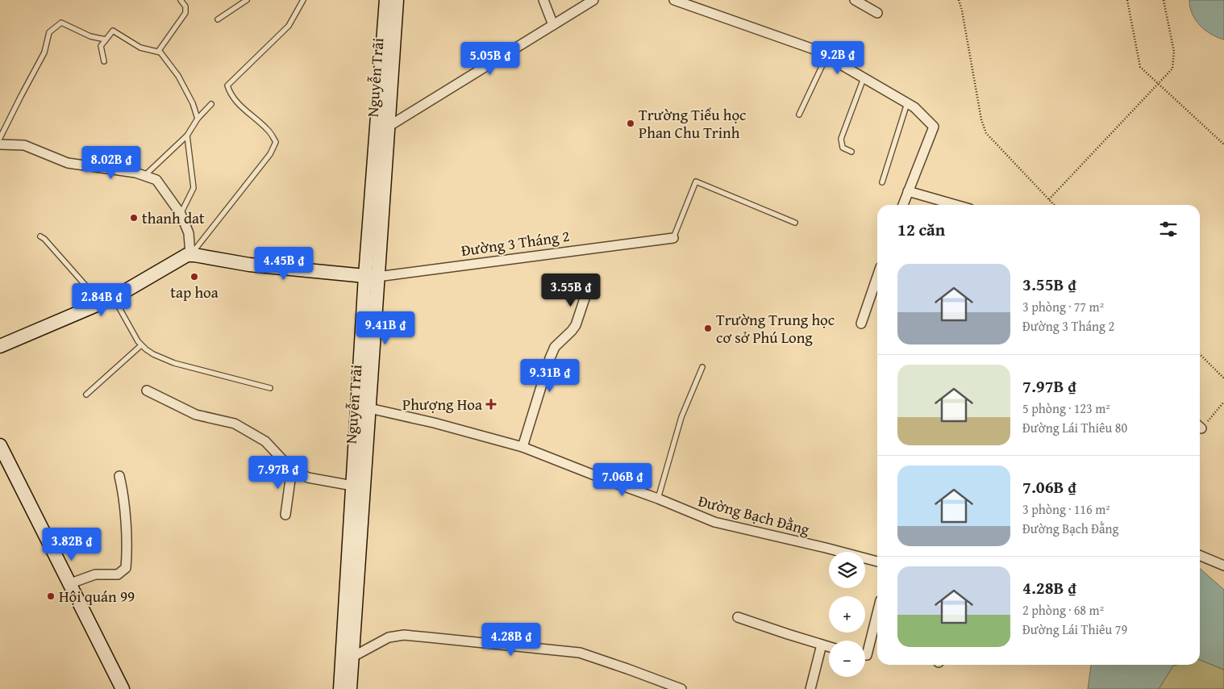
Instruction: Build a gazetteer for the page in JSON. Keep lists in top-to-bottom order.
{
  "streets": {
    "main road": ["Nguyễn Trãi", "Đường 3 Tháng 2"],
    "street": ["Đường Bạch Đằng"]
  },
  "crossings": [
    ["Nguyễn Trãi", "Đường 3 Tháng 2"],
    ["Nguyễn Trãi", "Đường Bạch Đằng"]
  ],
  "places": {
    "other": [
      "Trường Tiểu học Phan Chu Trinh",
      "thanh dat",
      "tap hoa",
      "Trường Trung học cơ sở Phú Long",
      "Hội quán 99"
    ],
    "health": ["Phượng Hoa"]
  },
  "page": {
    "price": [
      "9.2B ₫",
      "5.05B ₫",
      "8.02B ₫",
      "4.45B ₫",
      "3.55B ₫",
      "2.84B ₫",
      "9.41B ₫",
      "9.31B ₫",
      "7.97B ₫",
      "7.06B ₫",
      "3.82B ₫",
      "4.28B ₫"
    ],
    "heading": "12 căn",
    "list": [
      {
        "name": "3.55B ₫",
        "note": "3 phòng · 77 m² · Đường 3 Tháng 2"
      },
      {
        "name": "7.97B ₫",
        "note": "5 phòng · 123 m² · Đường Lái Thiêu 80"
      },
      {
        "name": "7.06B ₫",
        "note": "3 phòng · 116 m² · Đường Bạch Đằng"
      },
      {
        "name": "4.28B ₫",
        "note": "2 phòng · 68 m² · Đường Lái Thiêu 79"
      }
    ],
    "map_buttons": ["+", "−"]
  }
}
